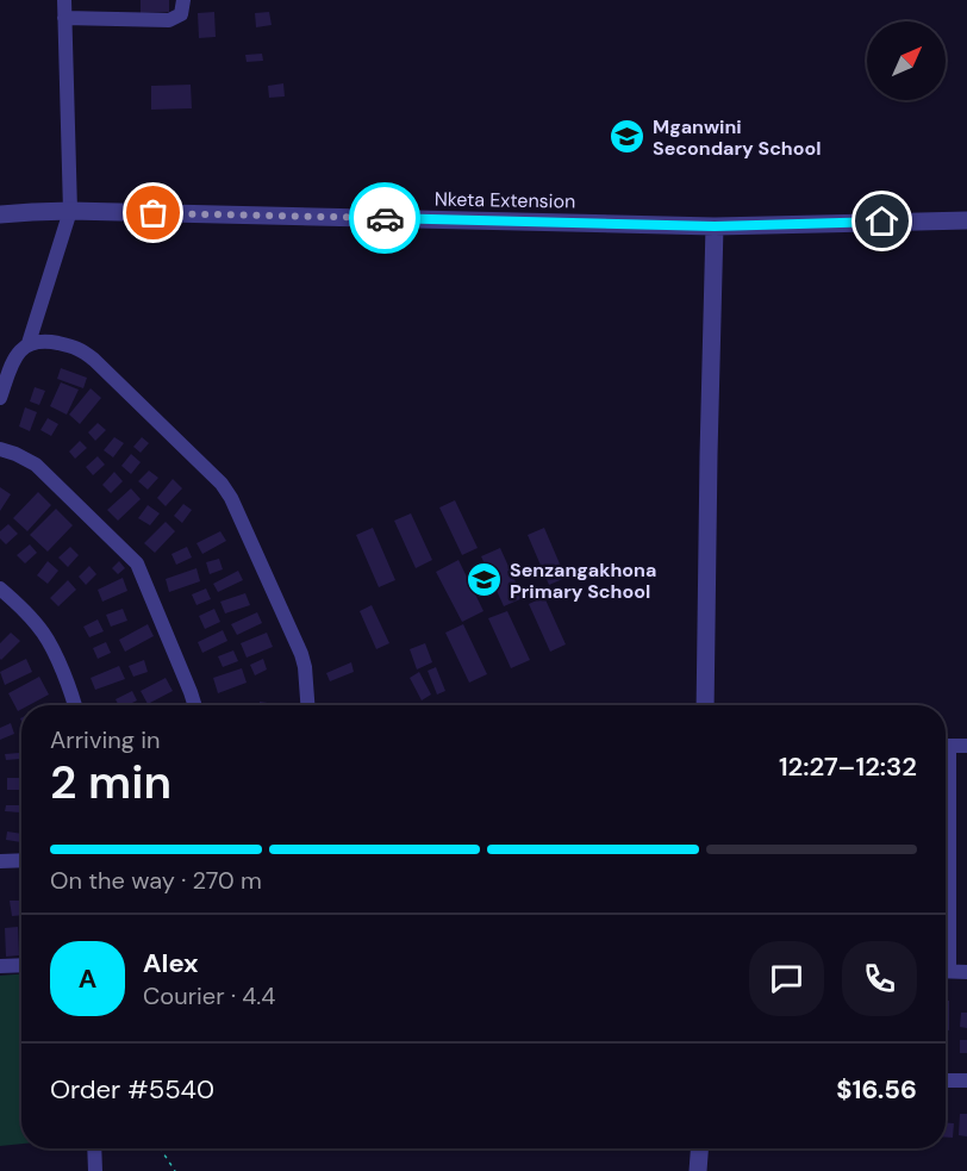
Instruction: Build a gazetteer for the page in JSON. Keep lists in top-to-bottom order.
{
  "streets": {
    "street": ["Nketa Extension"]
  },
  "places": {
    "school or university": ["Mganwini Secondary School", "Senzangakhona Primary School"]
  },
  "north": "top right",
  "page": {
    "heading": ["2 min", "Arriving in", "12:27–12:32"],
    "panel": [
      "Alex",
      "Courier · 4.4",
      "Order #5540",
      "$16.56"
    ],
    "bar": "On the way · 270 m",
    "round": "A"
  }
}
